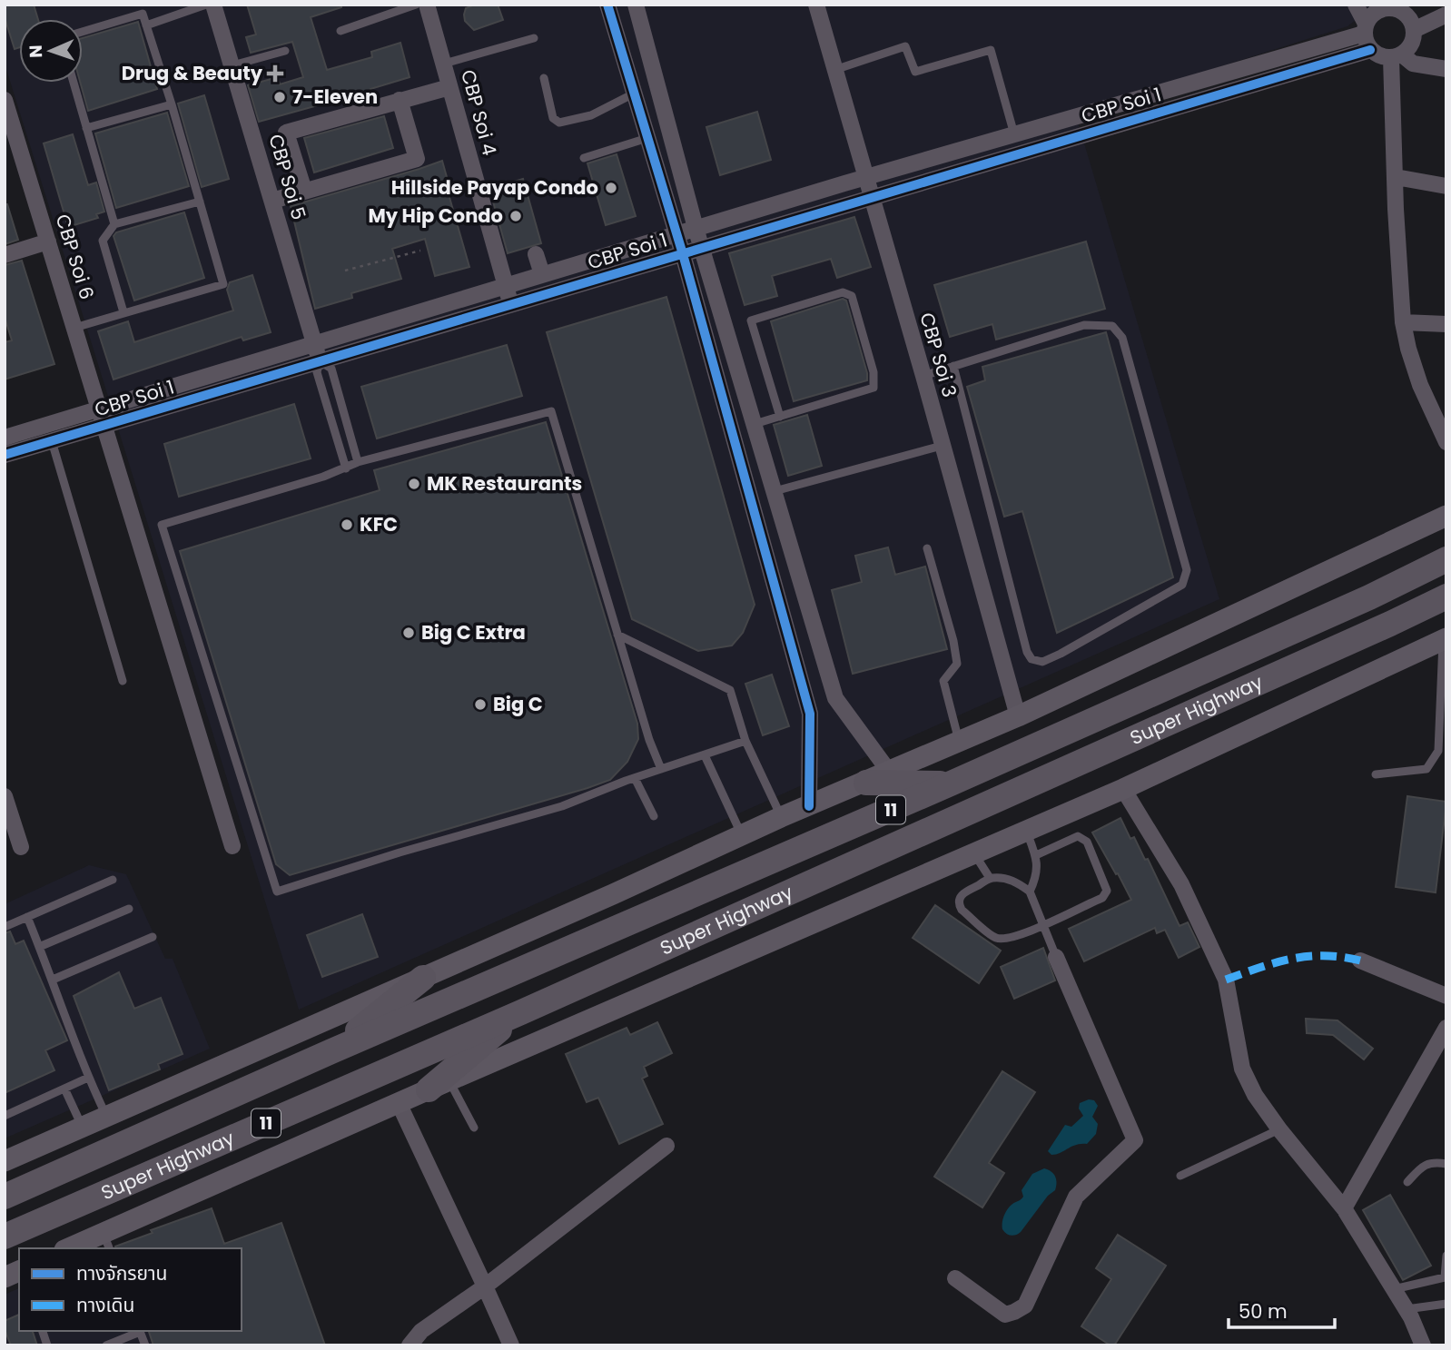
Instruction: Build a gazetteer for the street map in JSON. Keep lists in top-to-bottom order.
{
  "streets": {
    "highway": ["Super Highway", "11"],
    "street": [
      "CBP Soi 1",
      "CBP Soi 4",
      "CBP Soi 5",
      "CBP Soi 6",
      "CBP Soi 3"
    ]
  },
  "crossings": [
    ["CBP Soi 1", "CBP Soi 4"],
    ["CBP Soi 1", "CBP Soi 5"],
    ["CBP Soi 1", "CBP Soi 6"],
    ["CBP Soi 1", "CBP Soi 3"]
  ],
  "places": {
    "health": ["Drug & Beauty"],
    "other": [
      "7-Eleven",
      "Hillside Payap Condo",
      "My Hip Condo",
      "MK Restaurants",
      "KFC",
      "Big C Extra",
      "Big C"
    ]
  },
  "legend": ["ทางจักรยาน", "ทางเดิน"],
  "scale_bar": "50 m",
  "north": "left"
}
